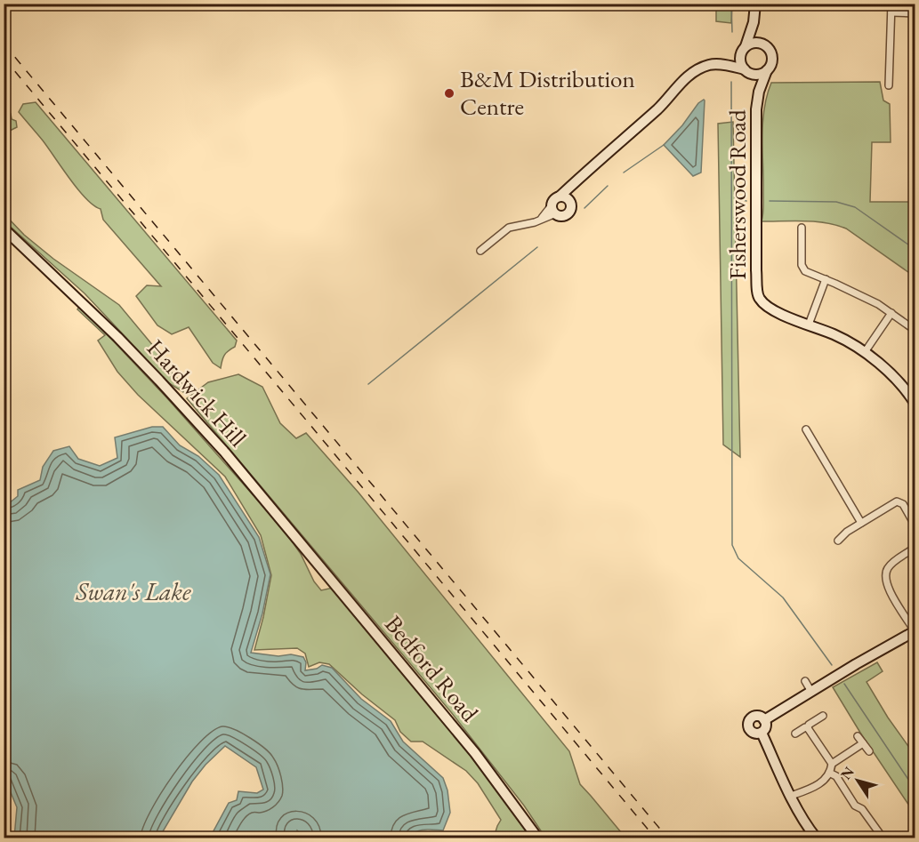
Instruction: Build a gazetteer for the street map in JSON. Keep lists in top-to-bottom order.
{
  "streets": {
    "street": ["Fisherswood Road", "Hardwick Hill", "Bedford Road"]
  },
  "crossings": [
    ["Hardwick Hill", "Bedford Road"]
  ],
  "water": ["Swan's Lake"],
  "places": ["B&M Distribution Centre"],
  "north": "top left"
}
